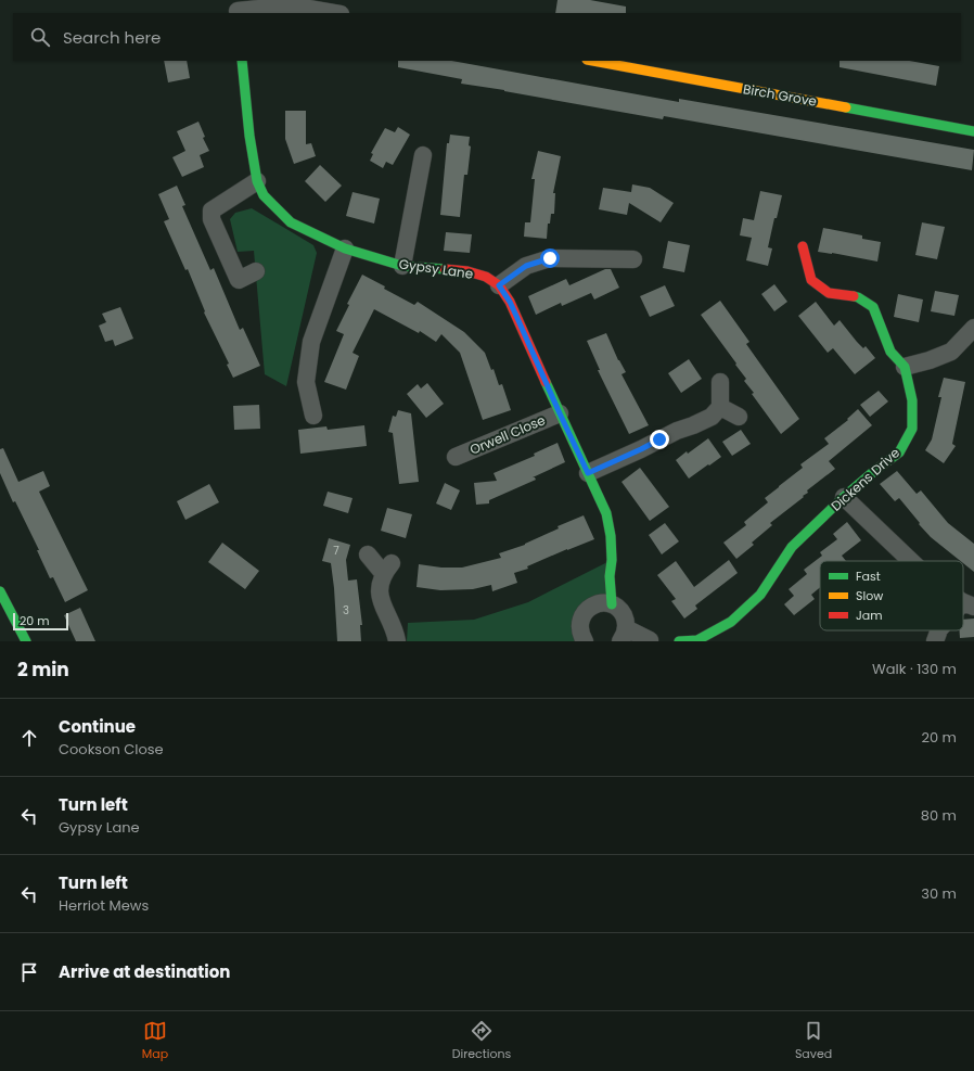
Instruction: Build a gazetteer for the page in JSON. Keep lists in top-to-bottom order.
{
  "streets": {
    "street": [
      "Birch Grove",
      "Gypsy Lane",
      "Orwell Close",
      "Dickens Drive"
    ]
  },
  "crossings": [
    ["Gypsy Lane", "Orwell Close"]
  ],
  "house_numbers": ["7", "3"],
  "legend": ["Fast", "Slow", "Jam"],
  "scale_bar": "20 m",
  "page": {
    "search": "Search here",
    "scale": "20 m",
    "heading": ["2 min", "Walk · 130 m"],
    "list": [
      ["Continue", "Cookson Close", "20 m"],
      ["Turn left", "Gypsy Lane", "80 m"],
      ["Turn left", "Herriot Mews", "30 m"],
      "Arrive at destination"
    ],
    "nav": ["Map", "Directions", "Saved"]
  }
}
